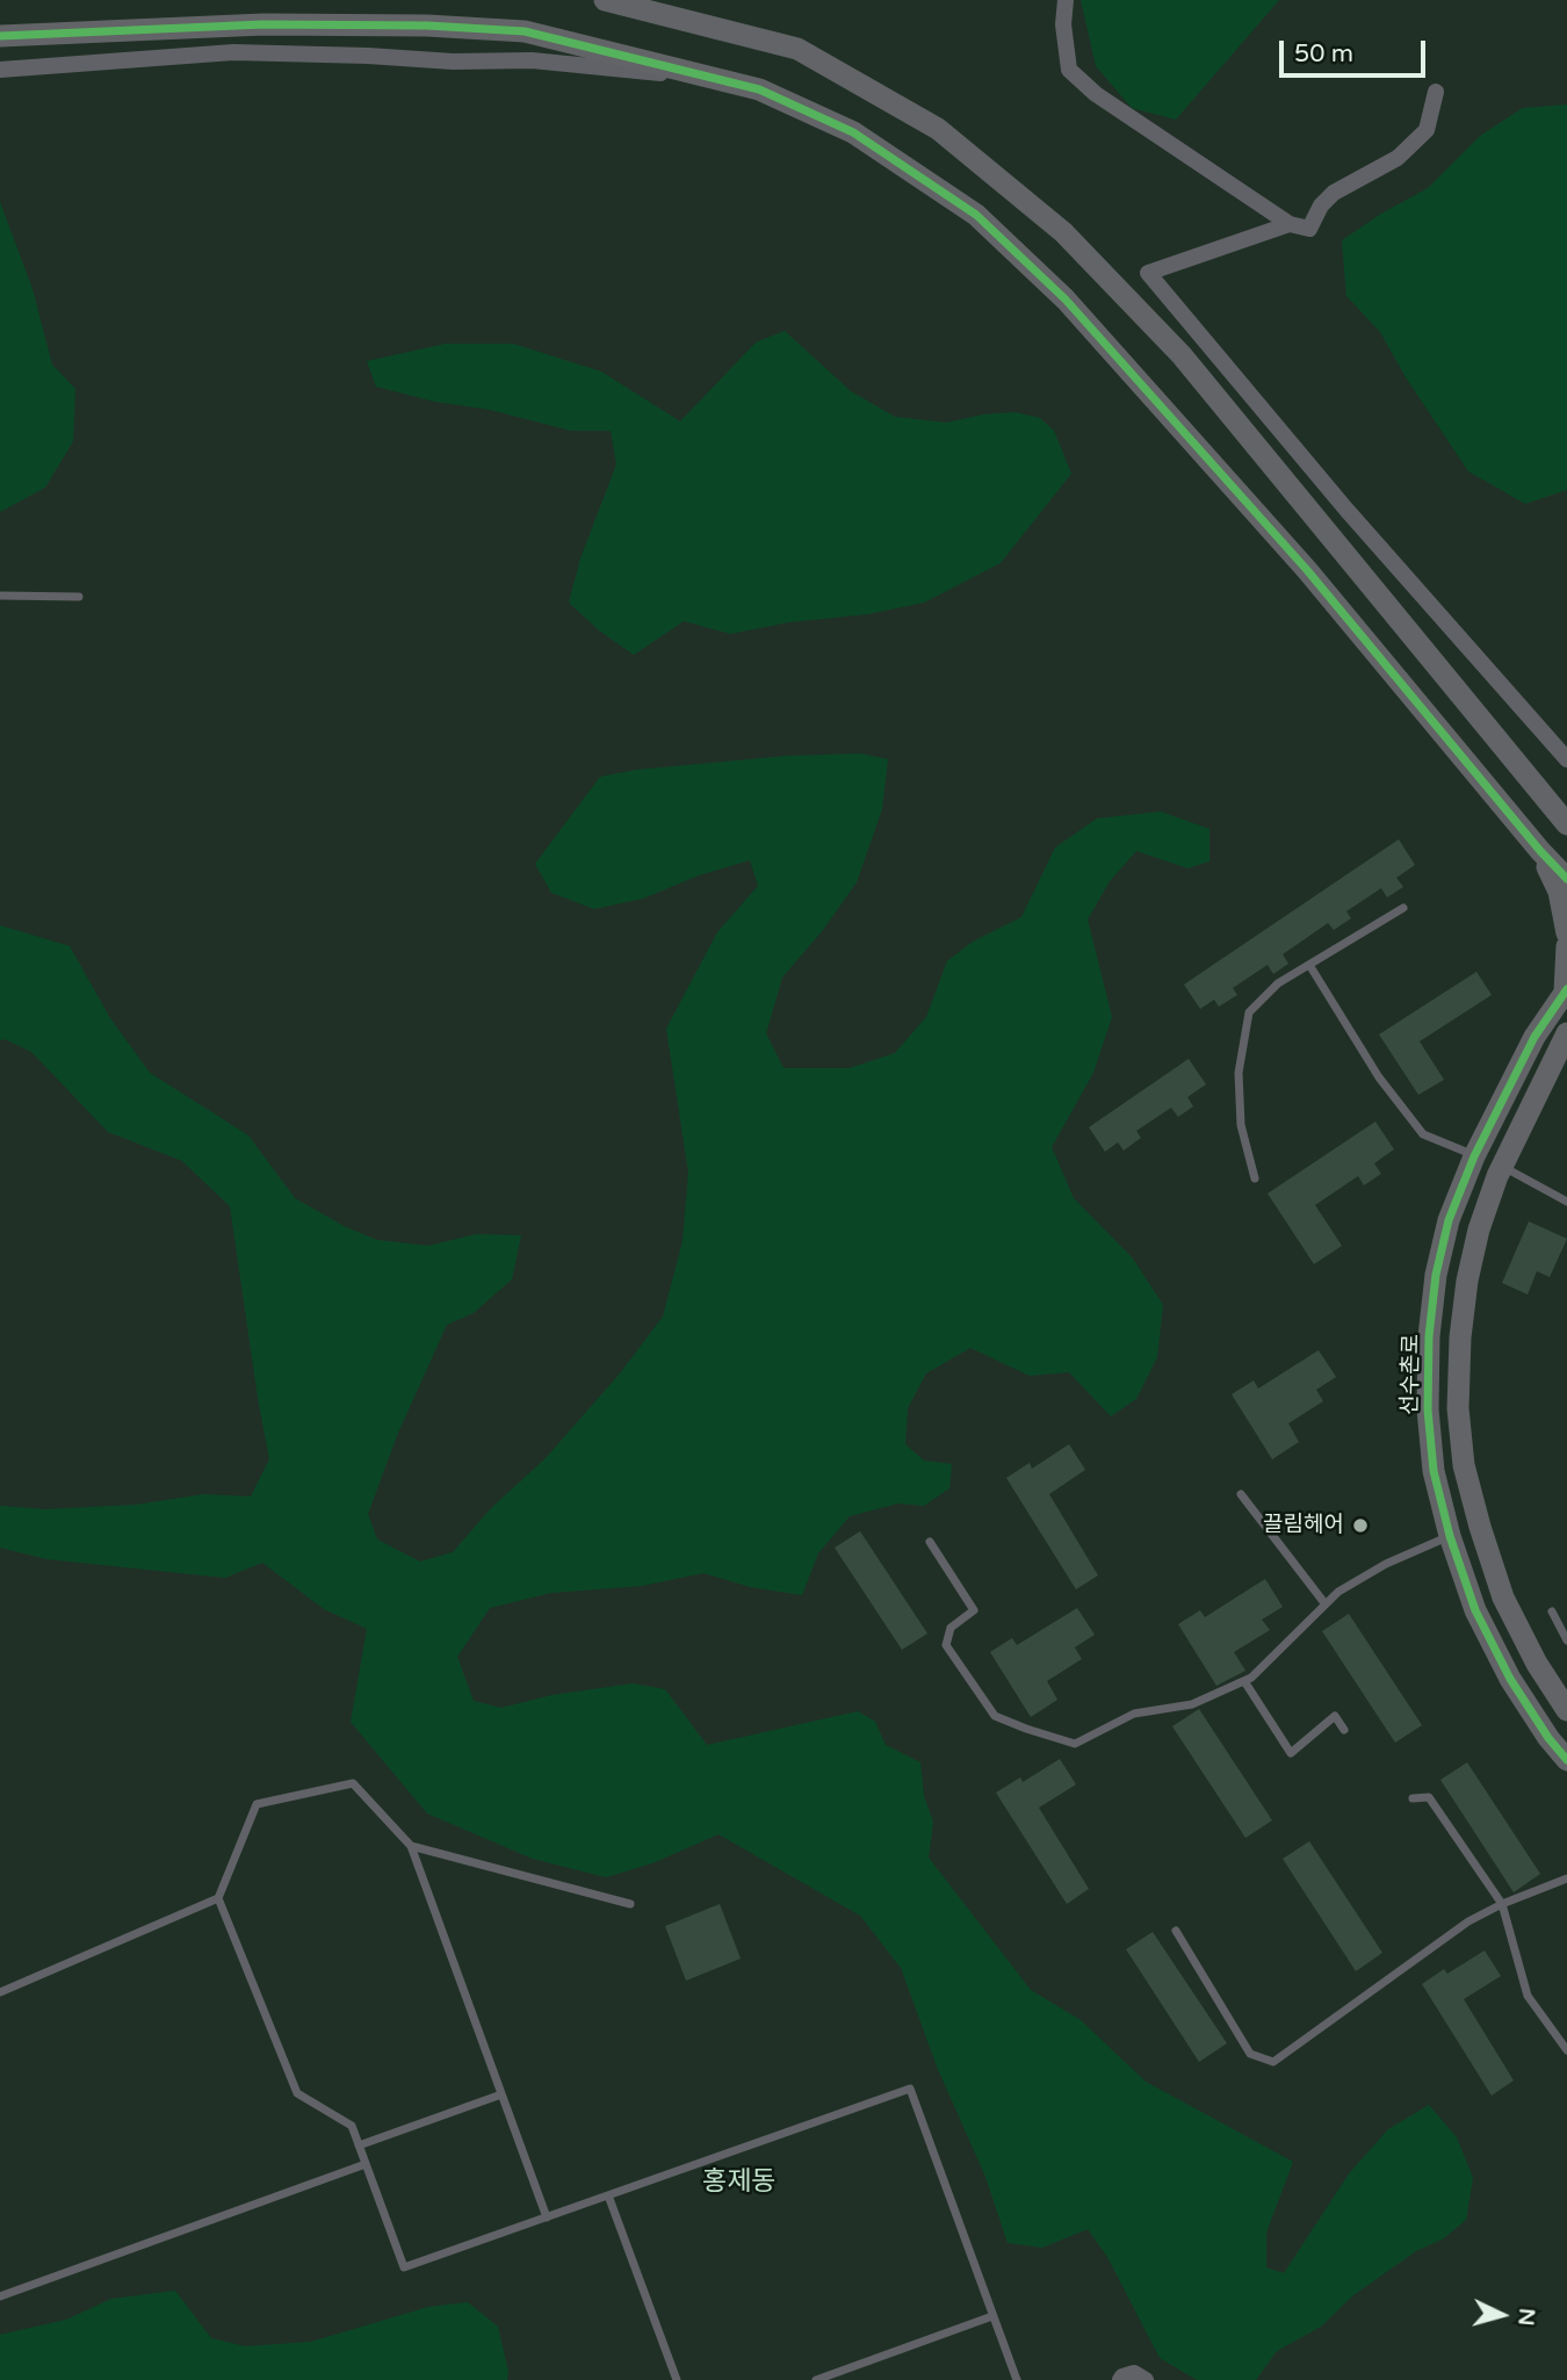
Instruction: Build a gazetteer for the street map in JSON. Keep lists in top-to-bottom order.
{
  "streets": {
    "street": ["선수촌로"]
  },
  "districts": ["홍제동"],
  "places": ["끌림헤어"],
  "scale_bar": "50 m",
  "north": "right"
}
